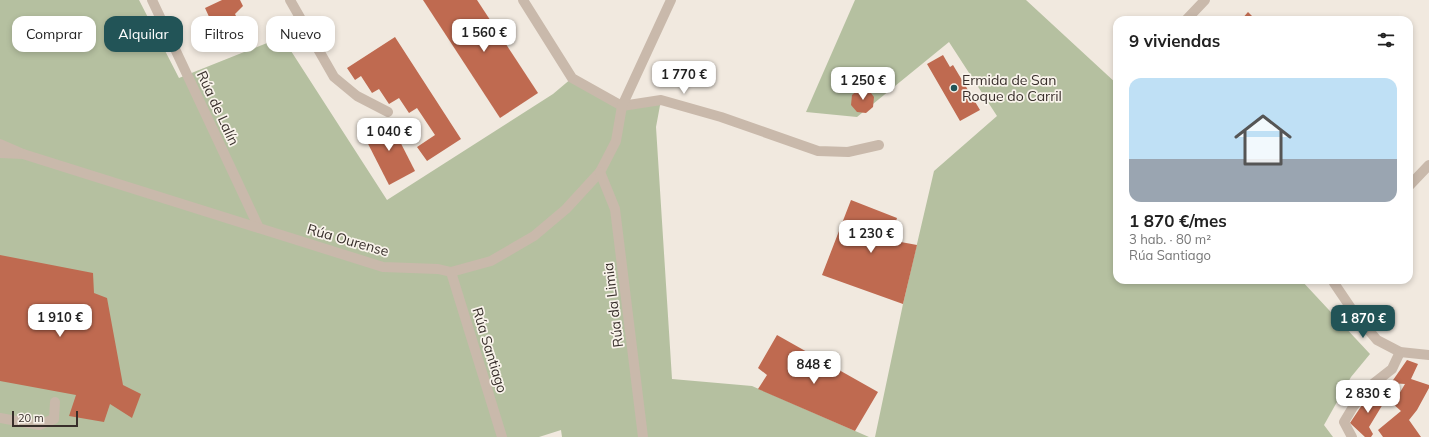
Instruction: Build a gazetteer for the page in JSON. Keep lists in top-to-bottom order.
{
  "streets": {
    "street": [
      "Rúa de Lalín",
      "Rúa Ourense",
      "Rúa da Limia",
      "Rúa Santiago"
    ]
  },
  "crossings": [
    ["Rúa de Lalín", "Rúa Ourense"],
    ["Rúa Ourense", "Rúa da Limia"],
    ["Rúa Ourense", "Rúa Santiago"]
  ],
  "places": ["Ermida de San Roque do Carril"],
  "scale_bar": "20 m",
  "page": {
    "chip": [
      "Comprar",
      "Alquilar",
      "Filtros",
      "Nuevo"
    ],
    "heading": "9 viviendas",
    "price": [
      "1 560 €",
      "1 770 €",
      "1 250 €",
      "1 040 €",
      "1 230 €",
      "1 910 €",
      "1 870 €",
      "848 €",
      "2 830 €"
    ],
    "list": [
      {
        "name": "1 870 €/mes",
        "note": "3 hab. · 80 m² · Rúa Santiago"
      }
    ],
    "scale": "20 m"
  }
}
